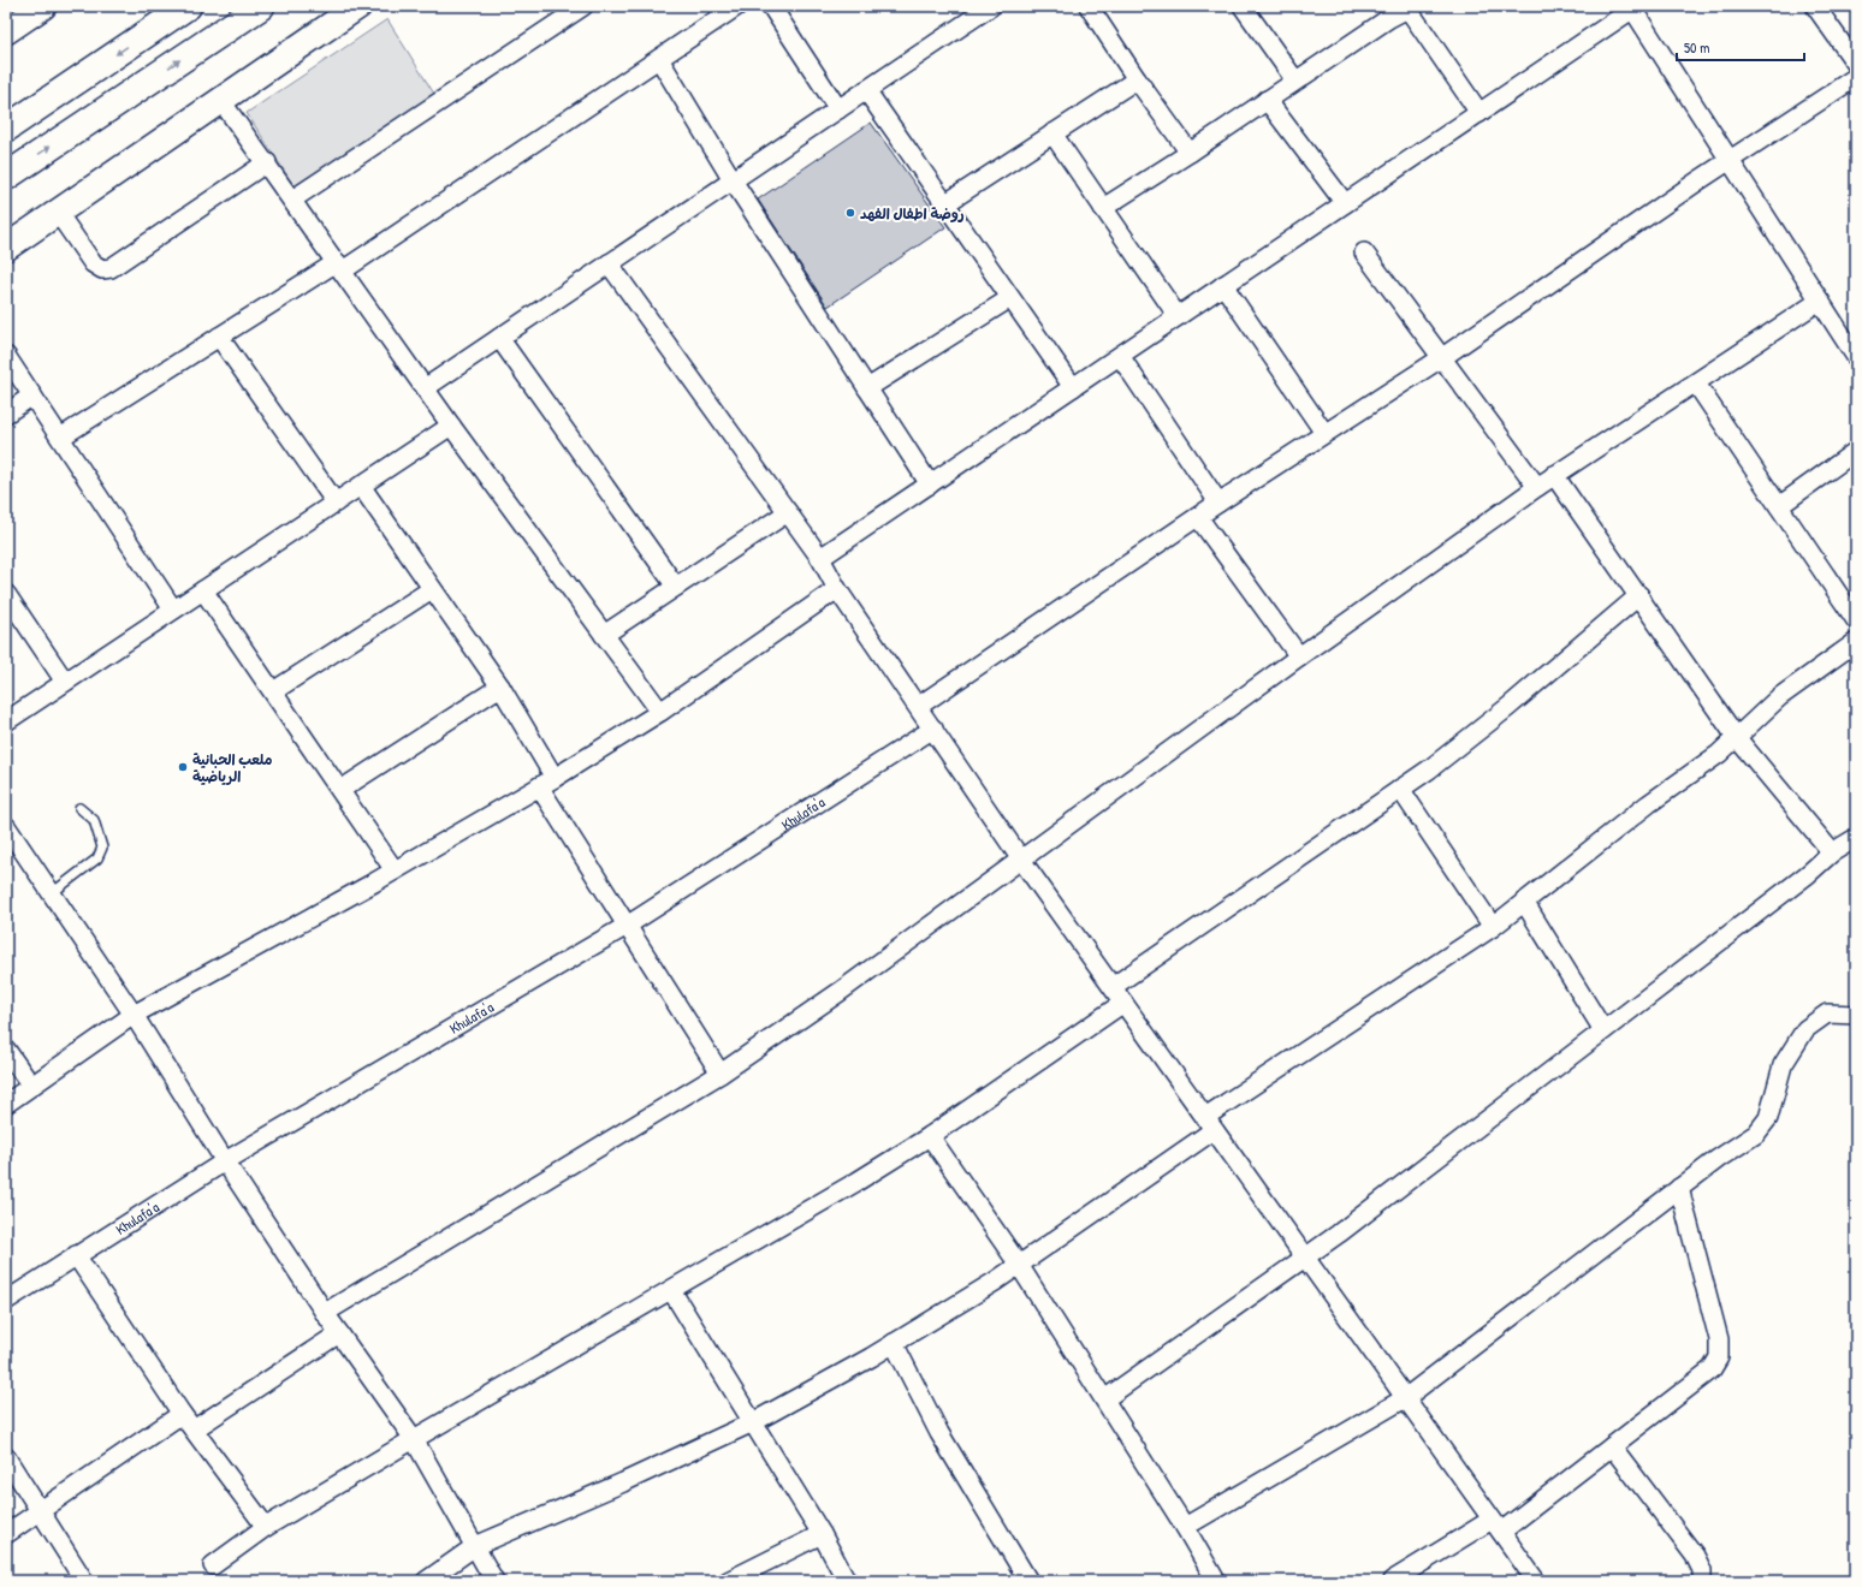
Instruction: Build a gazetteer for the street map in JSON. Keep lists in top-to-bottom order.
{
  "streets": {
    "street": ["Khulafa'a"]
  },
  "places": ["روضة اطفال الفهد", "ملعب الحبانية الرياضية"],
  "scale_bar": "50 m"
}
